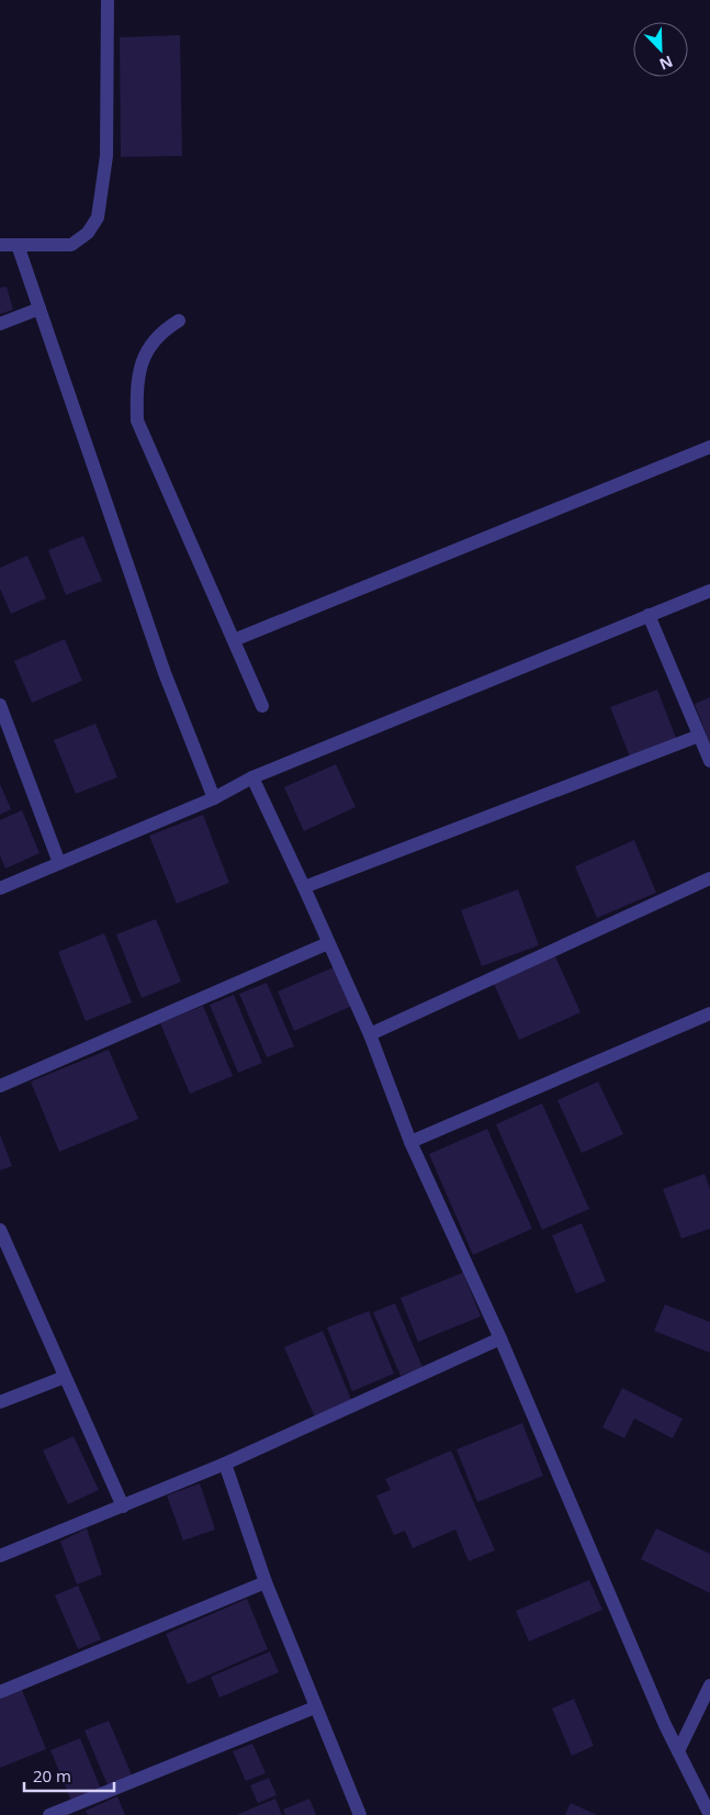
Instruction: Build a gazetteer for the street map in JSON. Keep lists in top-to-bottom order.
{
  "scale_bar": "20 m",
  "north": "bottom right"
}
